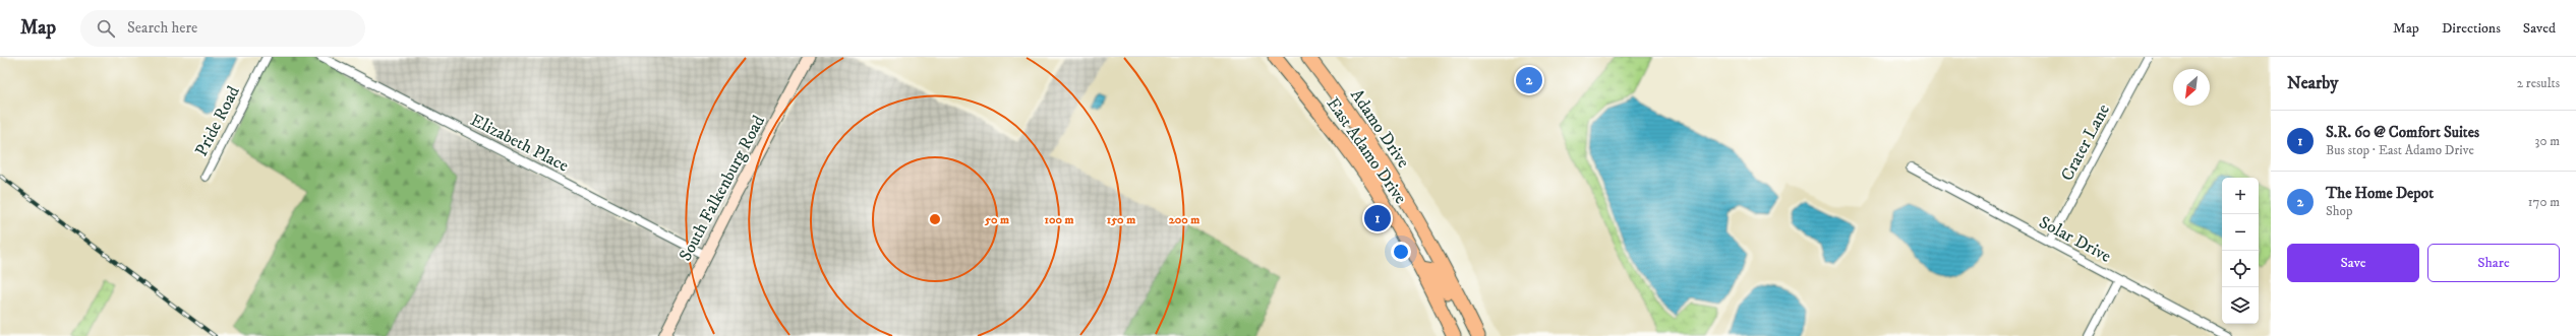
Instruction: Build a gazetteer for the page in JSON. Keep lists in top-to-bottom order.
{
  "streets": {
    "main road": ["Adamo Drive", "East Adamo Drive"],
    "street": [
      "Pride Road",
      "Elizabeth Place",
      "Crater Lane",
      "South Falkenburg Road",
      "Solar Drive"
    ]
  },
  "crossings": [
    ["Elizabeth Place", "South Falkenburg Road"],
    ["Crater Lane", "Solar Drive"]
  ],
  "north": "bottom left",
  "page": {
    "header": "Map",
    "search": "Search here",
    "nav": ["Map", "Directions", "Saved"],
    "heading": ["Nearby", "2 results"],
    "pins": ["2", "1"],
    "list": [
      {
        "mark": "1",
        "name": "S.R. 60 @ Comfort Suites",
        "note": "Bus stop · East Adamo Drive",
        "value": "30 m"
      },
      {
        "mark": "2",
        "name": "The Home Depot",
        "note": "Shop",
        "value": "170 m"
      }
    ],
    "map_buttons": ["+", "−"],
    "buttons": ["Save", "Share"]
  },
  "rings": [
    "50 m",
    "100 m",
    "150 m",
    "200 m"
  ]
}
